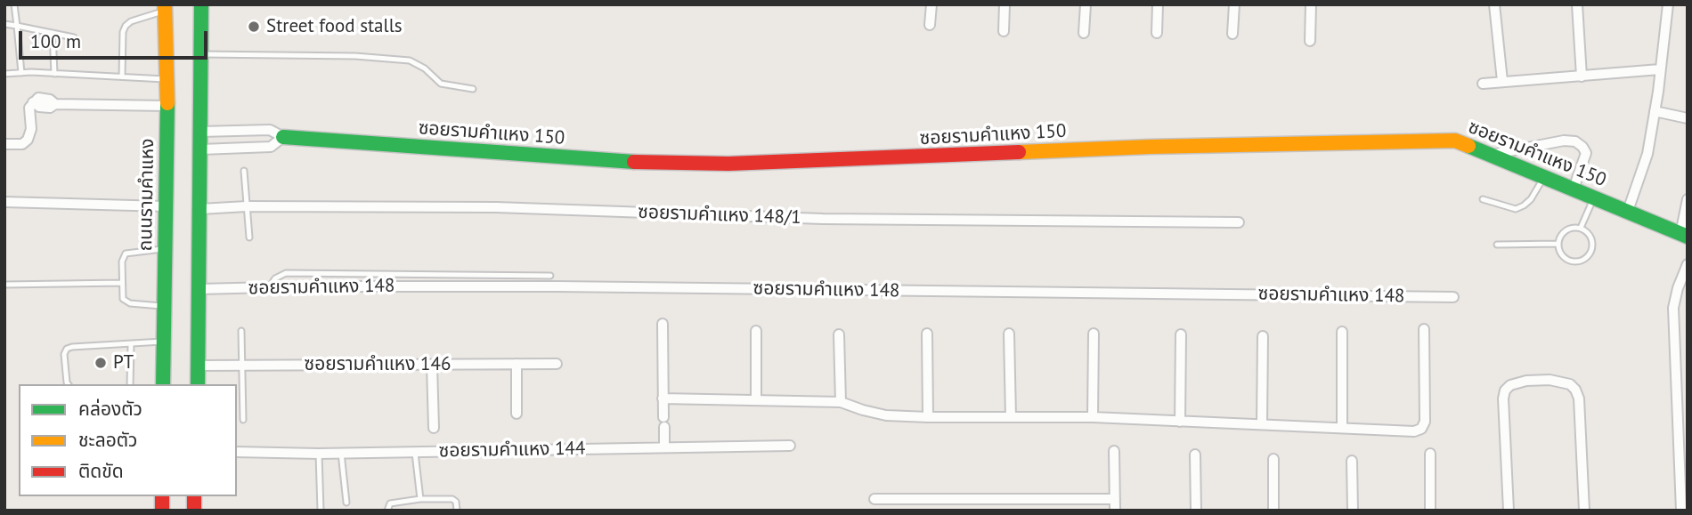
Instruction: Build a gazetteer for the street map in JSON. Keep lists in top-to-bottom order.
{
  "streets": {
    "street": [
      "ซอยรามคำแหง 150",
      "ถนนรามคำแหง",
      "ซอยรามคำแหง 148/1",
      "ซอยรามคำแหง 148",
      "ซอยรามคำแหง 146",
      "ซอยรามคำแหง 144"
    ]
  },
  "places": ["Street food stalls", "PT"],
  "legend": ["คล่องตัว", "ชะลอตัว", "ติดขัด"],
  "scale_bar": "100 m"
}
